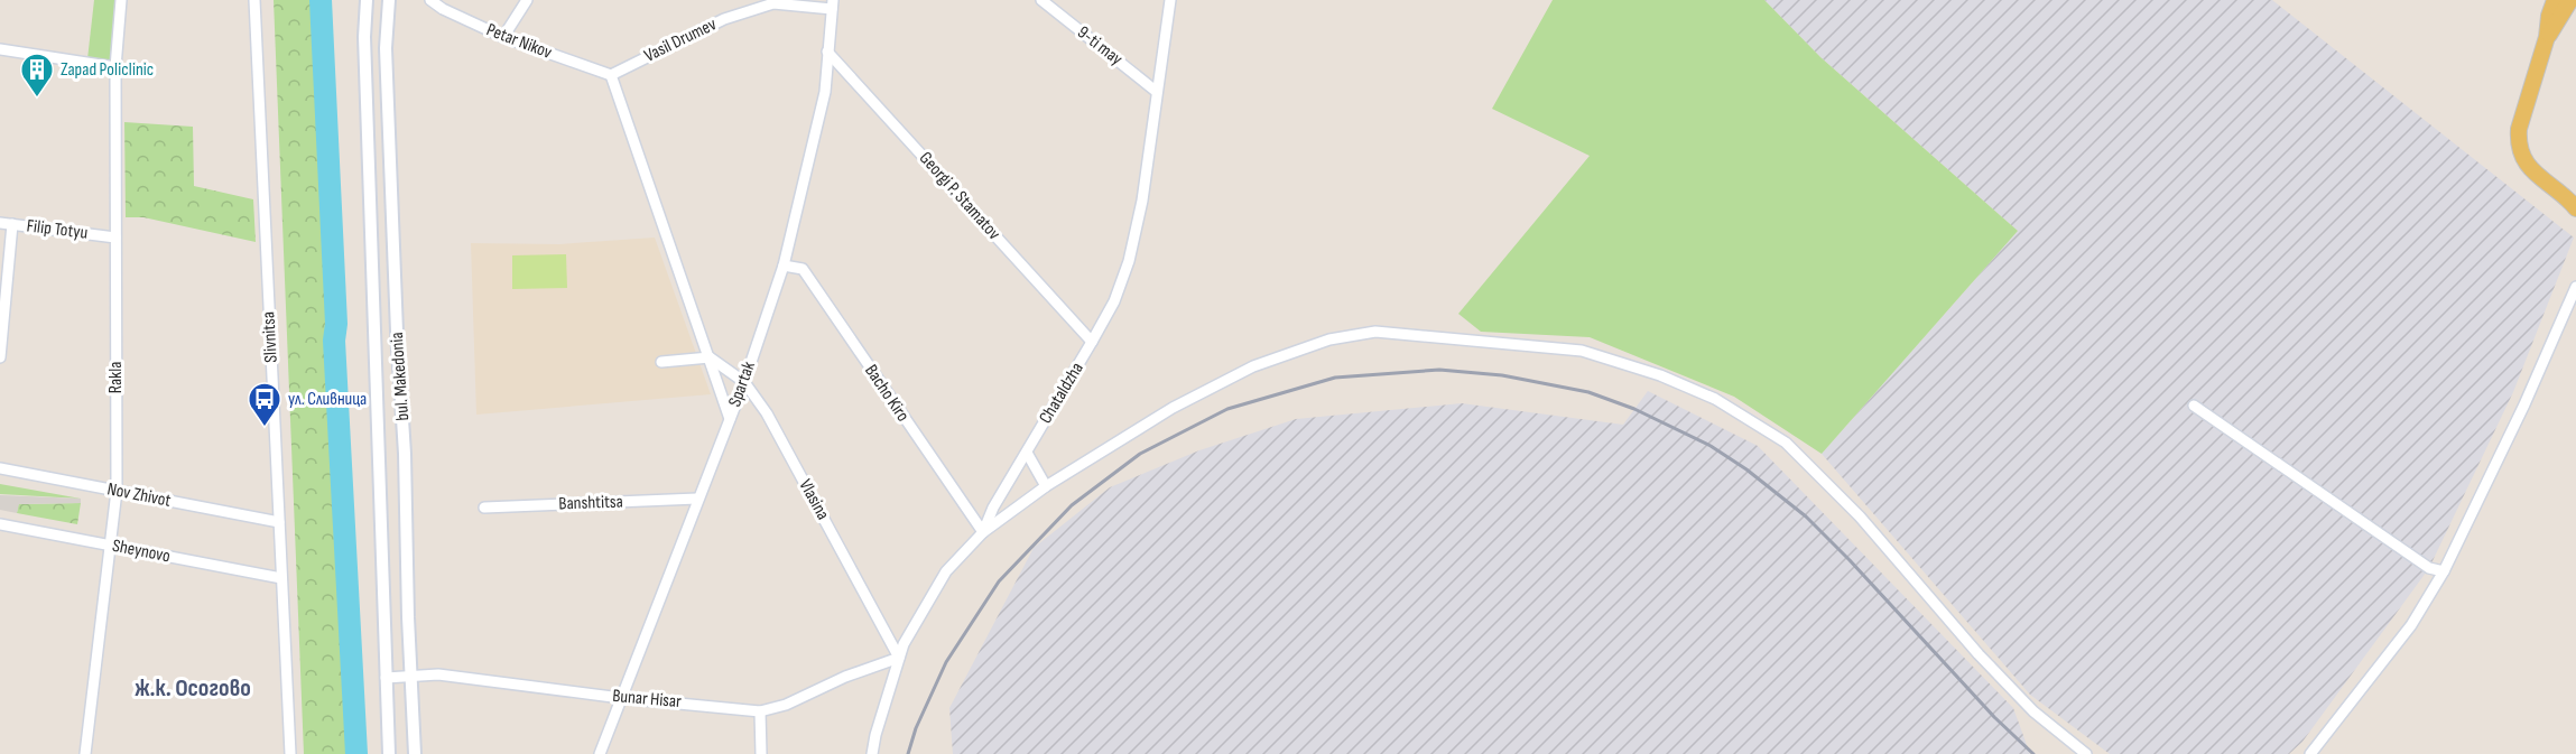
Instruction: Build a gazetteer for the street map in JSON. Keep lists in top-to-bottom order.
{
  "streets": {
    "street": [
      "Vasil Drumev",
      "Petar Nikov",
      "9-ti may",
      "Georgi P. Stamatov",
      "Filip Totyu",
      "Slivnitsa",
      "bul. Makedonia",
      "Rakla",
      "Spartak",
      "Bacho Kiro",
      "Chataldzha",
      "Nov Zhivot",
      "Vlasina",
      "Banshtitsa",
      "Sheynovo",
      "Bunar Hisar"
    ]
  },
  "crossings": [
    ["Vasil Drumev", "Petar Nikov"],
    ["Vasil Drumev", "Spartak"],
    ["9-ti may", "Chataldzha"],
    ["Georgi P. Stamatov", "Spartak"],
    ["Georgi P. Stamatov", "Chataldzha"],
    ["Filip Totyu", "Rakla"],
    ["Slivnitsa", "Nov Zhivot"],
    ["Slivnitsa", "Sheynovo"],
    ["bul. Makedonia", "Bunar Hisar"],
    ["Rakla", "Nov Zhivot"],
    ["Rakla", "Sheynovo"],
    ["Spartak", "Bacho Kiro"],
    ["Spartak", "Vlasina"],
    ["Spartak", "Banshtitsa"],
    ["Spartak", "Bunar Hisar"],
    ["Bacho Kiro", "Chataldzha"],
    ["Chataldzha", "Vlasina"],
    ["Chataldzha", "Bunar Hisar"],
    ["Vlasina", "Bunar Hisar"]
  ],
  "districts": ["ж.к. Осогово"],
  "places": {
    "building": ["Zapad Policlinic"],
    "bus stop": ["ул. Сливница"]
  }
}
